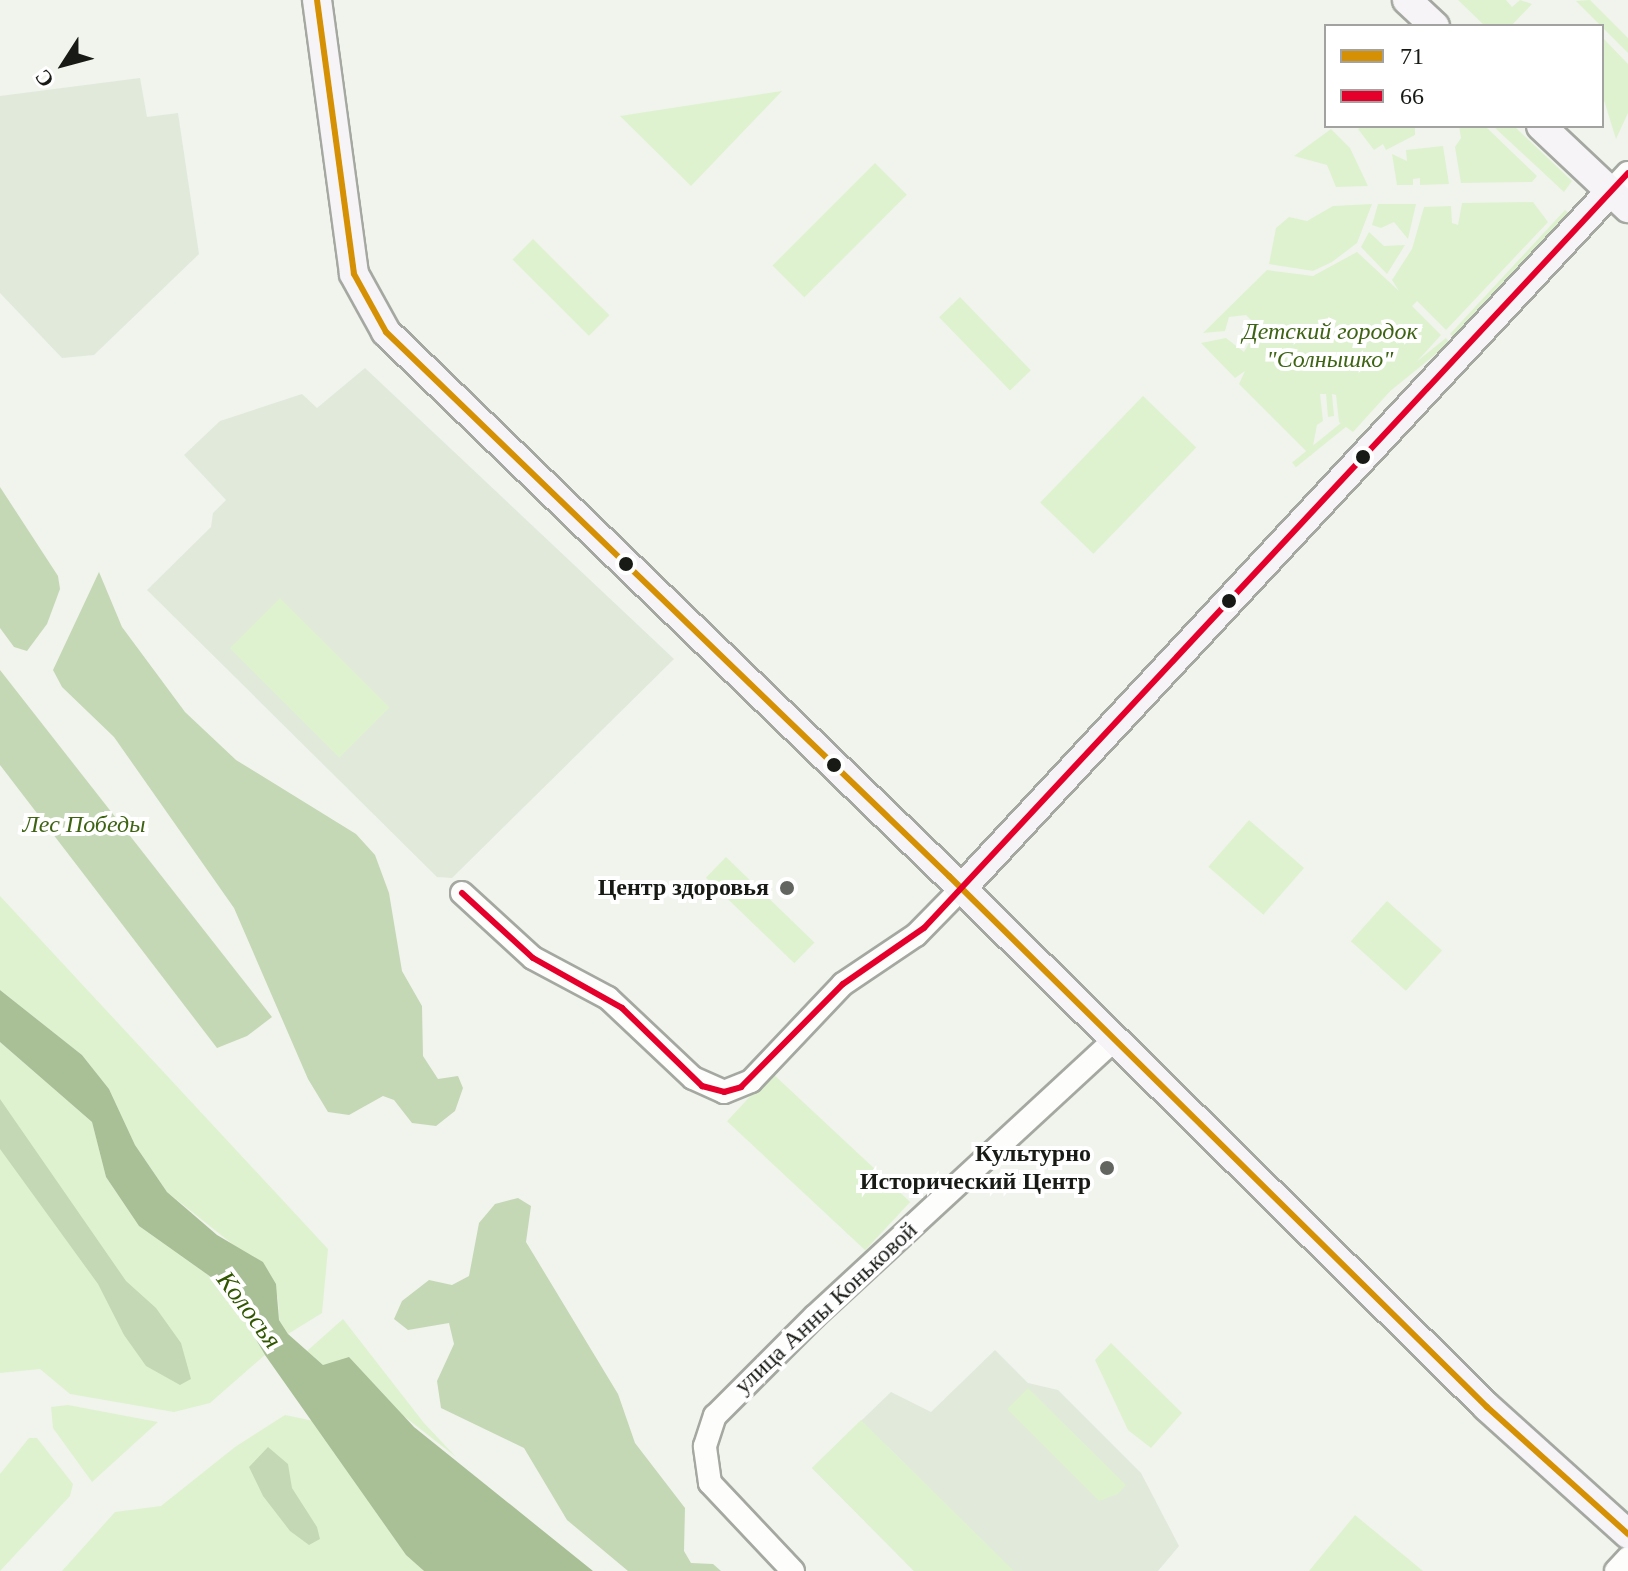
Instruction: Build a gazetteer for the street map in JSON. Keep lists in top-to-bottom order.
{
  "streets": {
    "street": ["улица Анны Коньковой"]
  },
  "water": ["Колосья"],
  "parks": ["Детский городок \"Солнышко\"", "Лес Победы"],
  "places": ["Центр здоровья", "Культурно Исторический Центр"],
  "lines": ["transit line 71", "transit line 66"],
  "legend": ["71", "66"],
  "north": "bottom left"
}
